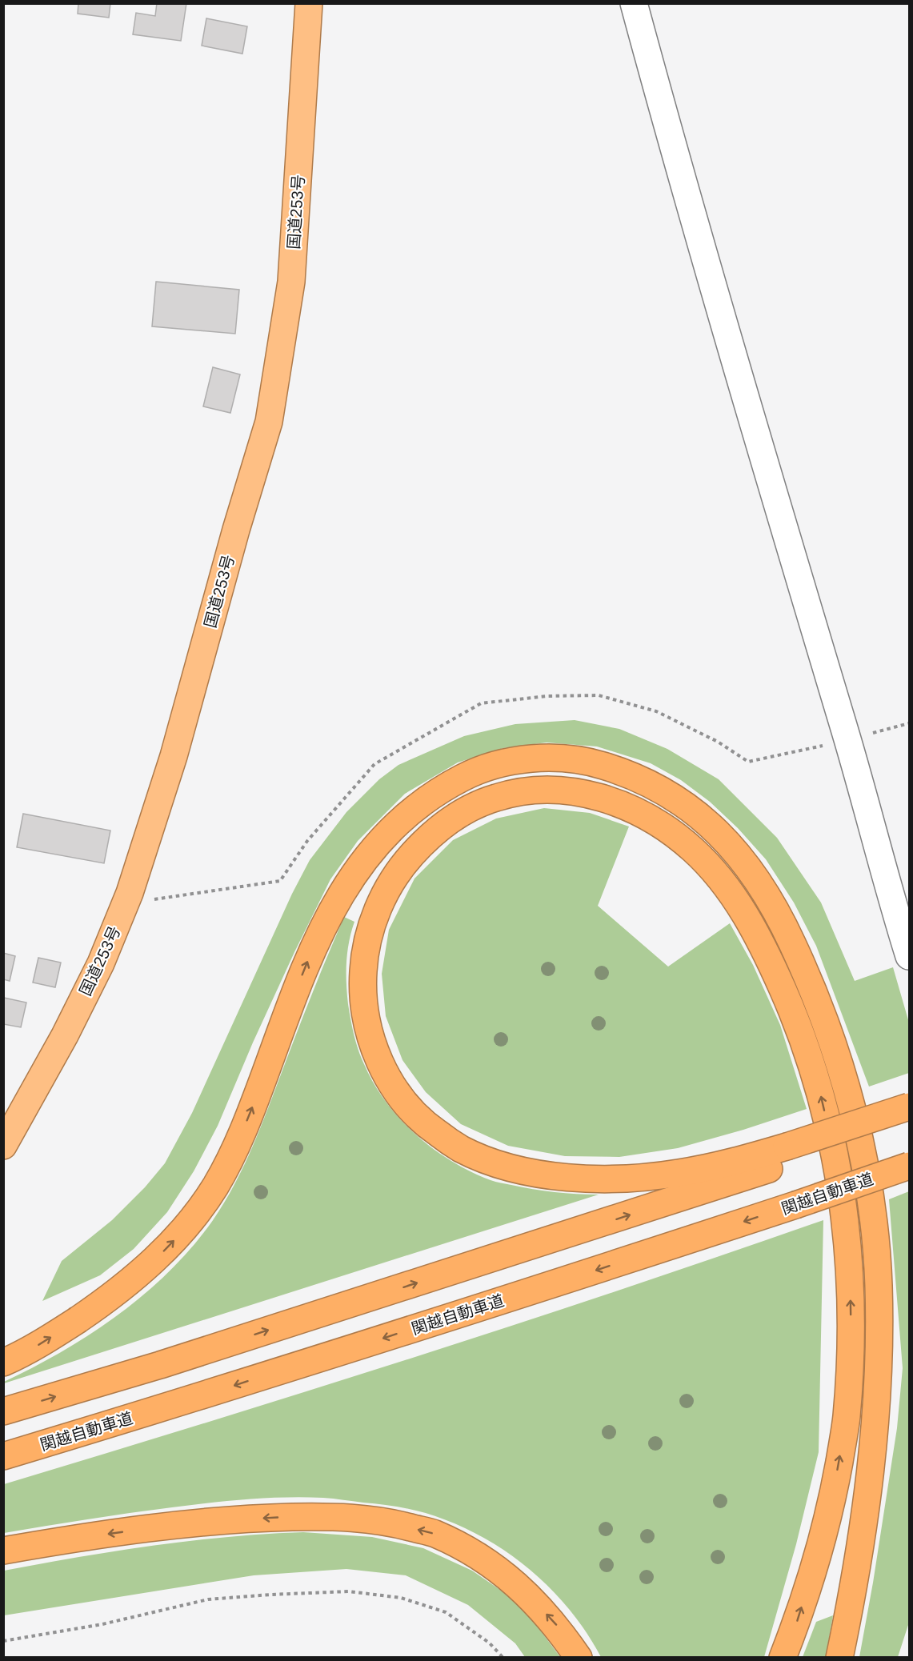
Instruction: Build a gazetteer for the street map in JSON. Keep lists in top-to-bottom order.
{
  "streets": {
    "highway": ["国道253号", "関越自動車道"]
  }
}
